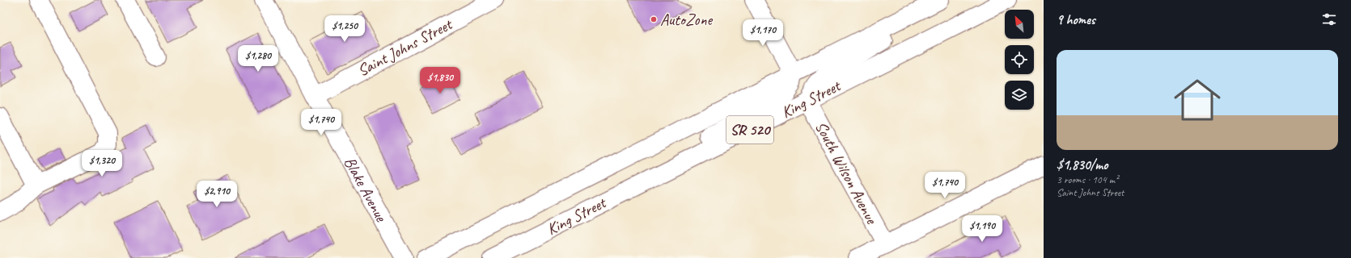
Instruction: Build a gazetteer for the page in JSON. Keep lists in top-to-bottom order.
{
  "streets": {
    "main road": [
      "Saint Johns Street",
      "King Street",
      "SR 520",
      "South Wilson Avenue",
      "Blake Avenue"
    ]
  },
  "crossings": [
    ["Saint Johns Street", "Blake Avenue"],
    ["King Street", "South Wilson Avenue"]
  ],
  "places": ["AutoZone"],
  "north": "top left",
  "page": {
    "heading": "9 homes",
    "price": [
      "$1,250",
      "$1,170",
      "$1,280",
      "$1,830",
      "$1,740",
      "$1,320",
      "$1,740",
      "$2,910",
      "$1,190"
    ],
    "list": [
      {
        "name": "$1,830/mo",
        "note": "3 rooms · 104 m² · Saint Johns Street"
      }
    ]
  }
}
